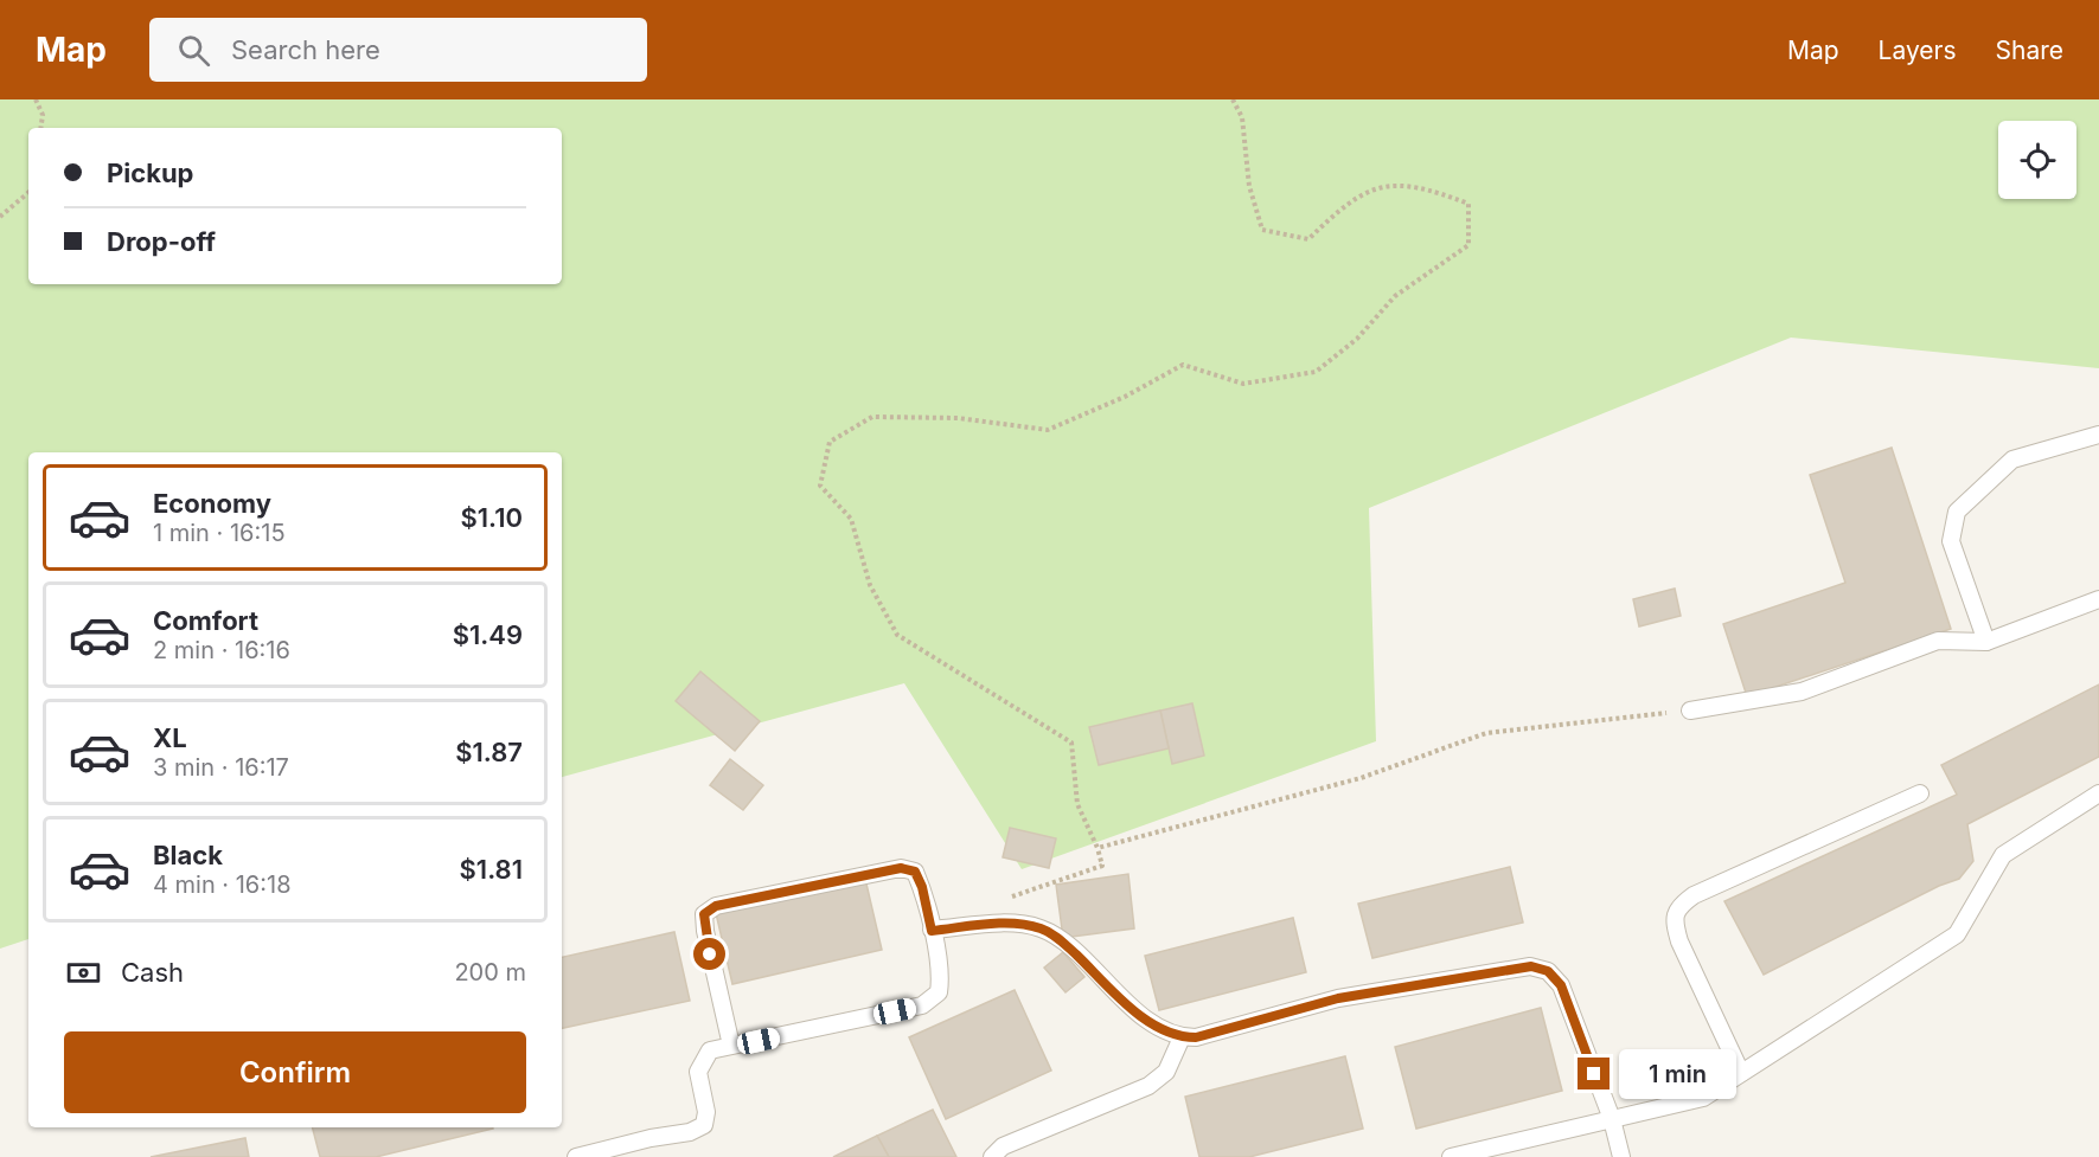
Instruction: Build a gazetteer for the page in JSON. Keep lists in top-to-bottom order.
{
  "page": {
    "header": "Map",
    "search": "Search here",
    "nav": ["Map", "Layers", "Share"],
    "banner": ["Pickup", "Drop-off"],
    "list": [
      {
        "name": "Economy",
        "note": "1 min · 16:15",
        "value": "$1.10"
      },
      {
        "name": "Comfort",
        "note": "2 min · 16:16",
        "value": "$1.49"
      },
      {
        "name": "XL",
        "note": "3 min · 16:17",
        "value": "$1.87"
      },
      {
        "name": "Black",
        "note": "4 min · 16:18",
        "value": "$1.81"
      }
    ],
    "pay": ["Cash", "200 m"],
    "buttons": "Confirm",
    "bubble": "1 min"
  }
}
